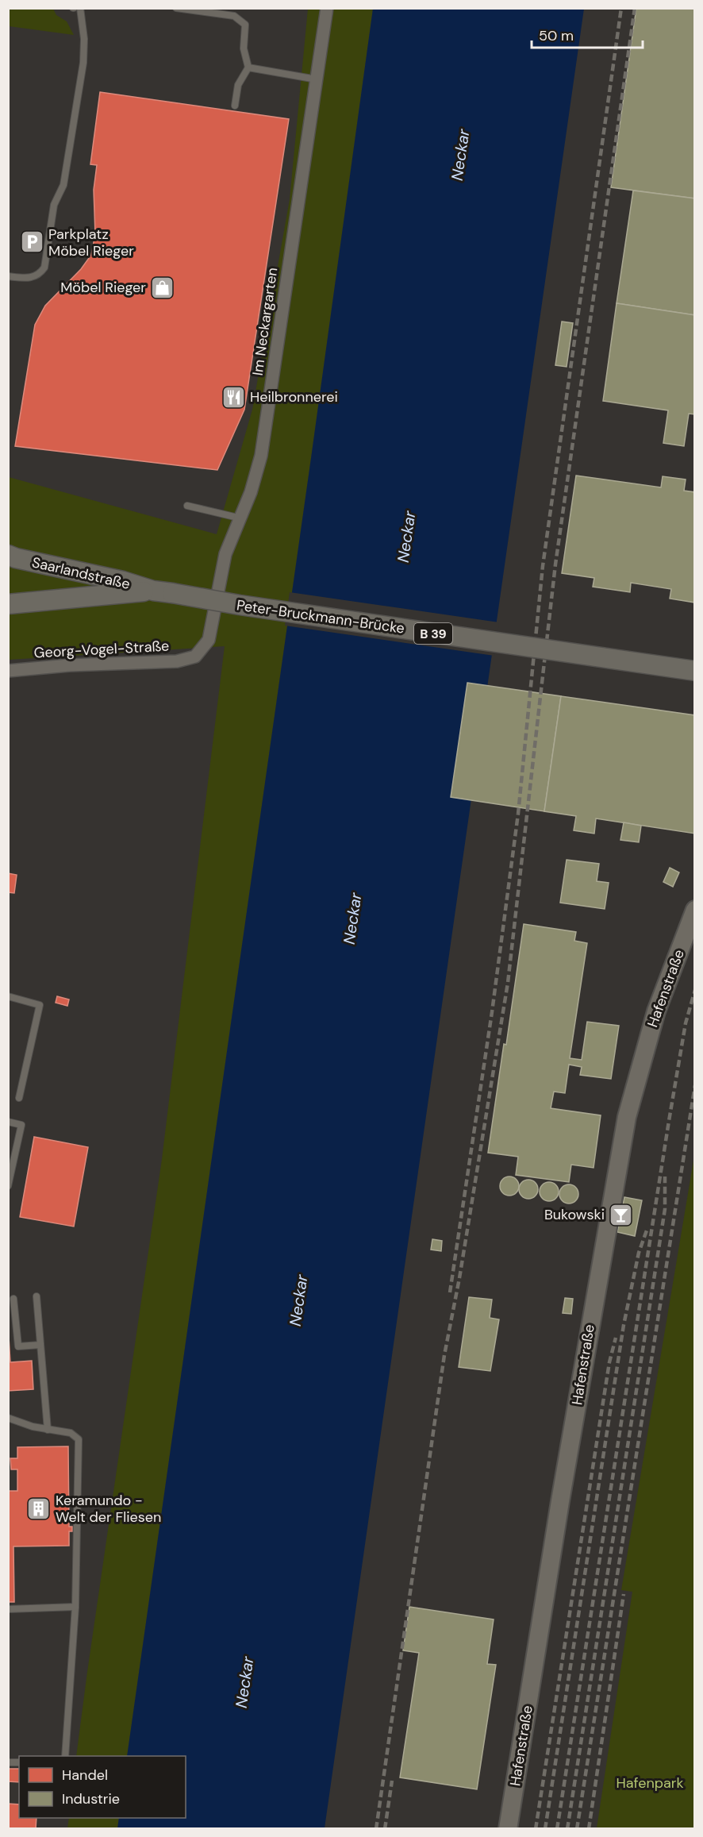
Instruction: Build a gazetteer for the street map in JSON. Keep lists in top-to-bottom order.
{
  "streets": {
    "main road": [
      "Saarlandstraße",
      "Peter-Bruckmann-Brücke",
      "B 39",
      "Hafenstraße"
    ],
    "street": ["Im Neckargarten", "Georg-Vogel-Straße"]
  },
  "crossings": [
    ["Im Neckargarten", "Georg-Vogel-Straße"],
    ["Saarlandstraße", "Peter-Bruckmann-Brücke"]
  ],
  "water": ["Neckar"],
  "parks": ["Hafenpark"],
  "places": {
    "parking": ["Parkplatz Möbel Rieger"],
    "shop": ["Möbel Rieger"],
    "restaurant": ["Heilbronnerei"],
    "bar": ["Bukowski"],
    "building": ["Keramundo - Welt der Fliesen"]
  },
  "legend": ["Handel", "Industrie"],
  "scale_bar": "50 m"
}
